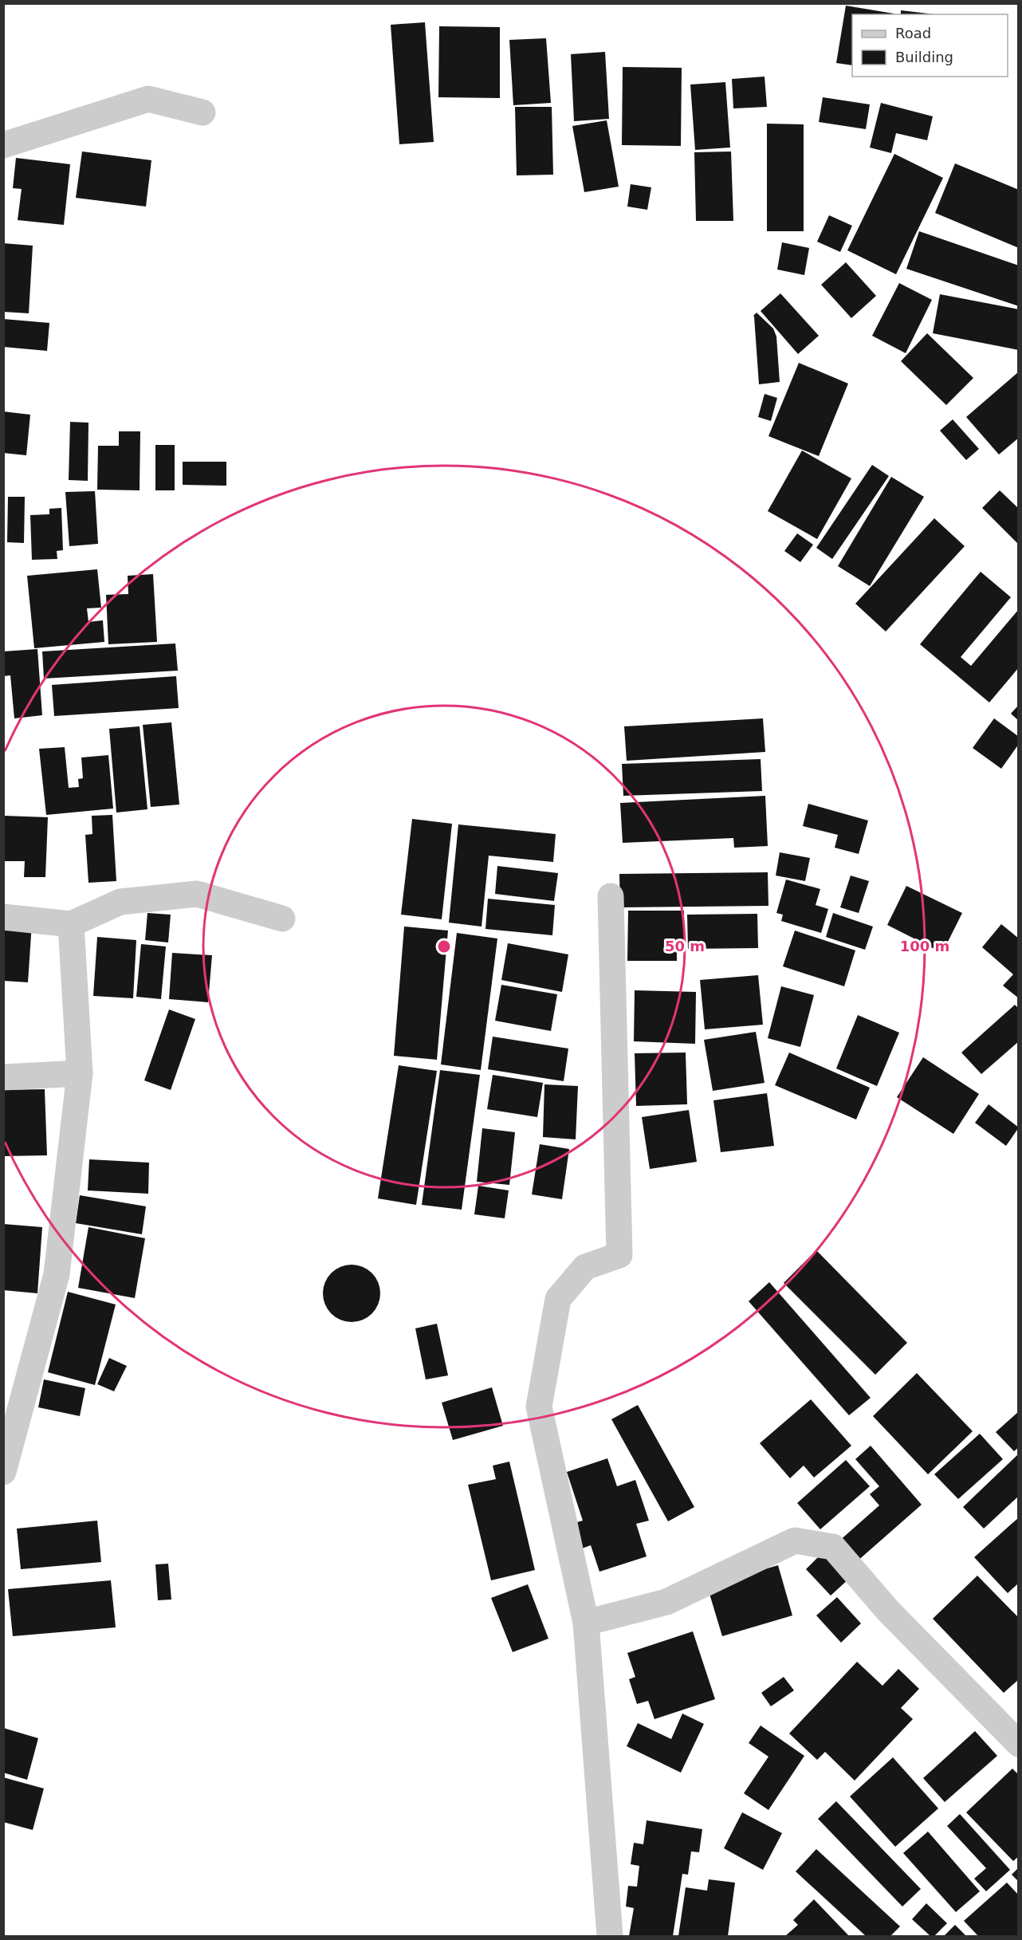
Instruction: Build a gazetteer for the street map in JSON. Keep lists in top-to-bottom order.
{
  "legend": ["Road", "Building"],
  "rings": ["50 m", "100 m"]
}
